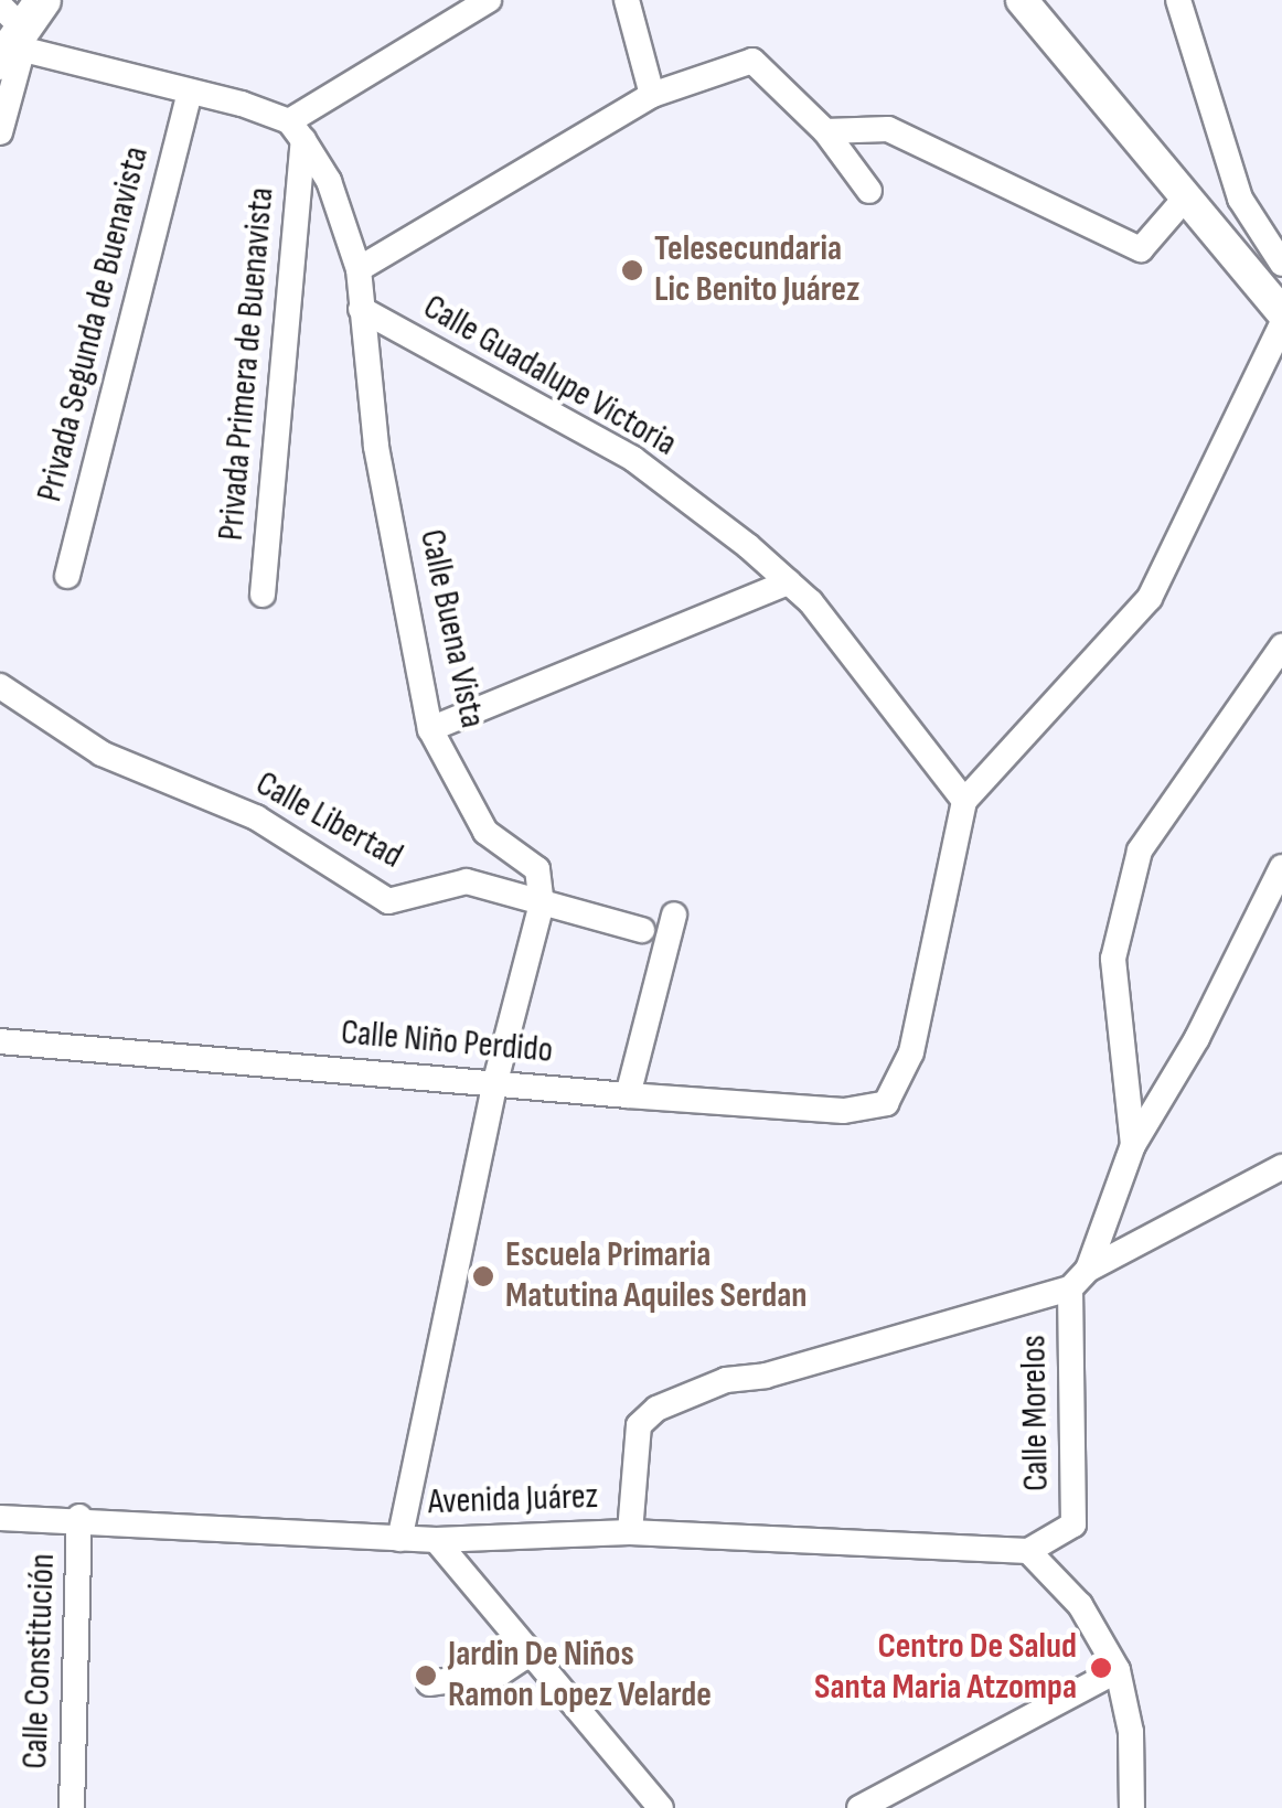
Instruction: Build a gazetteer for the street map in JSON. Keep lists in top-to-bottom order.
{
  "streets": {
    "street": [
      "Privada Segunda de Buenavista",
      "Privada Primera de Buenavista",
      "Calle Guadalupe Victoria",
      "Calle Buena Vista",
      "Calle Libertad",
      "Calle Niño Perdido",
      "Calle Morelos",
      "Avenida Juárez",
      "Calle Constitución"
    ]
  },
  "crossings": [
    ["Privada Primera de Buenavista", "Calle Buena Vista"],
    ["Calle Guadalupe Victoria", "Calle Buena Vista"],
    ["Calle Guadalupe Victoria", "Calle Niño Perdido"],
    ["Calle Buena Vista", "Calle Libertad"],
    ["Calle Morelos", "Avenida Juárez"],
    ["Avenida Juárez", "Calle Constitución"]
  ],
  "places": [
    "Telesecundaria Lic Benito Juárez",
    "Escuela Primaria Matutina Aquiles Serdan",
    "Centro De Salud Santa Maria Atzompa",
    "Jardin De Niños Ramon Lopez Velarde"
  ]
}
